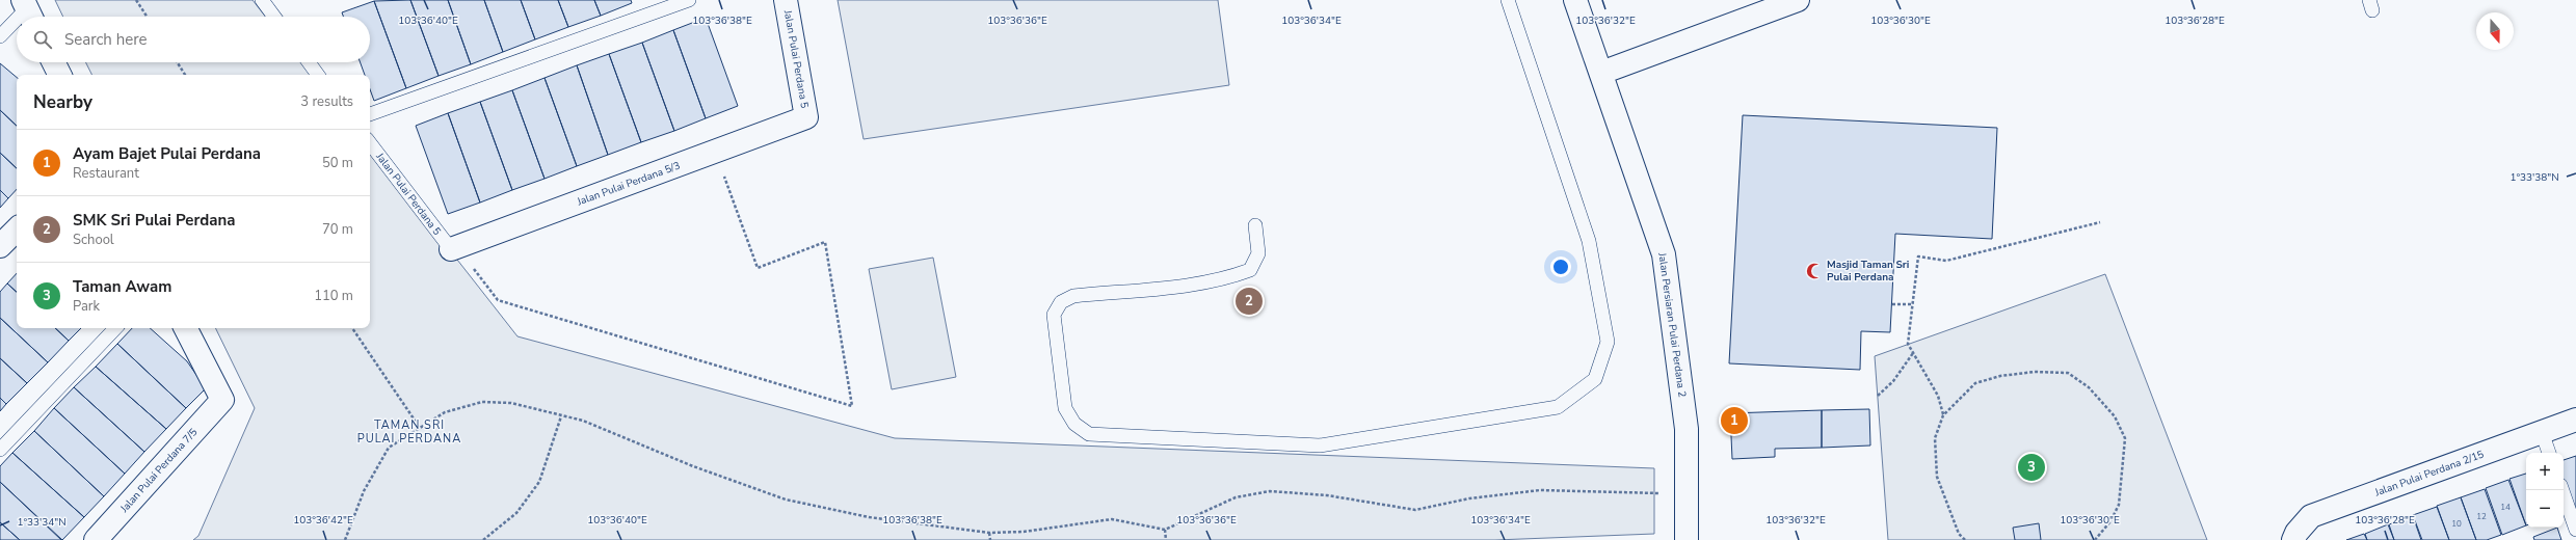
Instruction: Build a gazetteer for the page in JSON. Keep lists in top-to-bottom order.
{
  "streets": {
    "street": [
      "Jalan Pulai Perdana 5",
      "Jalan Pulai Perdana 5/3",
      "Jalan Persiaran Pulai Perdana 2",
      "Jalan Pulai Perdana 7/5",
      "Jalan Pulai Perdana 2/15"
    ]
  },
  "crossings": [
    ["Jalan Pulai Perdana 5", "Jalan Pulai Perdana 5/3"]
  ],
  "districts": ["TAMAN SRI PULAI PERDANA"],
  "places": {
    "mosque": ["Masjid Taman Sri Pulai Perdana"]
  },
  "house_numbers": ["14", "12", "10"],
  "north": "bottom",
  "page": {
    "search": "Search here",
    "heading": ["Nearby", "3 results"],
    "list": [
      {
        "mark": "1",
        "name": "Ayam Bajet Pulai Perdana",
        "note": "Restaurant",
        "value": "50 m"
      },
      {
        "mark": "2",
        "name": "SMK Sri Pulai Perdana",
        "note": "School",
        "value": "70 m"
      },
      {
        "mark": "3",
        "name": "Taman Awam",
        "note": "Park",
        "value": "110 m"
      }
    ],
    "pins": ["2", "1", "3"],
    "map_buttons": ["+", "−"]
  },
  "coordinates": [
    "103°36'40\"E",
    "103°36'36\"E",
    "103°36'38\"E",
    "103°36'34\"E",
    "103°36'32\"E",
    "103°36'30\"E",
    "103°36'28\"E",
    "1°33'38\"N",
    "103°36'42\"E",
    "1°33'34\"N"
  ]
}
